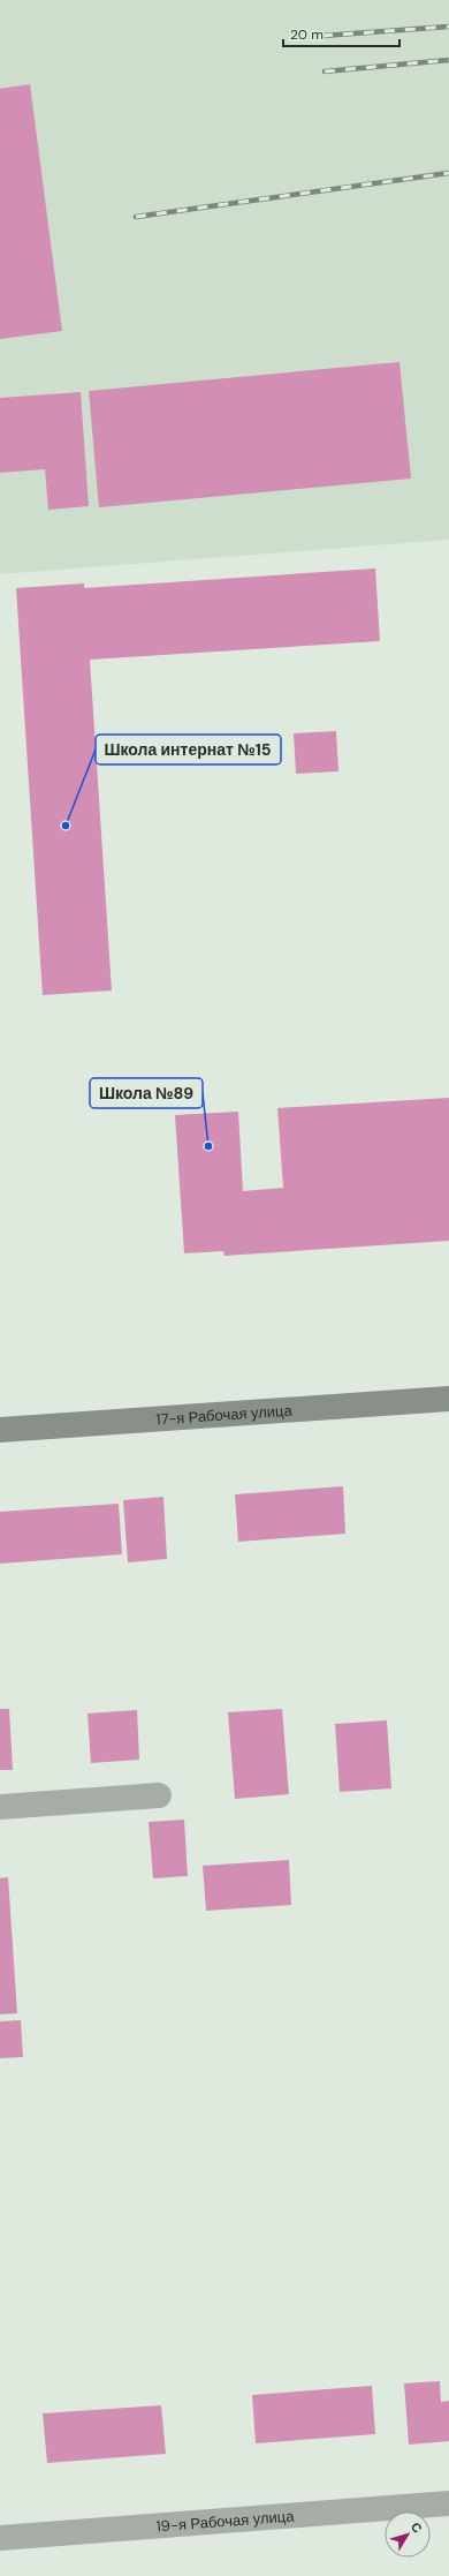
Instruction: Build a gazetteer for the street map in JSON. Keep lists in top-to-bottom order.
{
  "streets": {
    "street": ["17-я Рабочая улица", "19-я Рабочая улица"]
  },
  "places": ["Школа интернат №15", "Школа №89"],
  "scale_bar": "20 m",
  "north": "top right"
}
